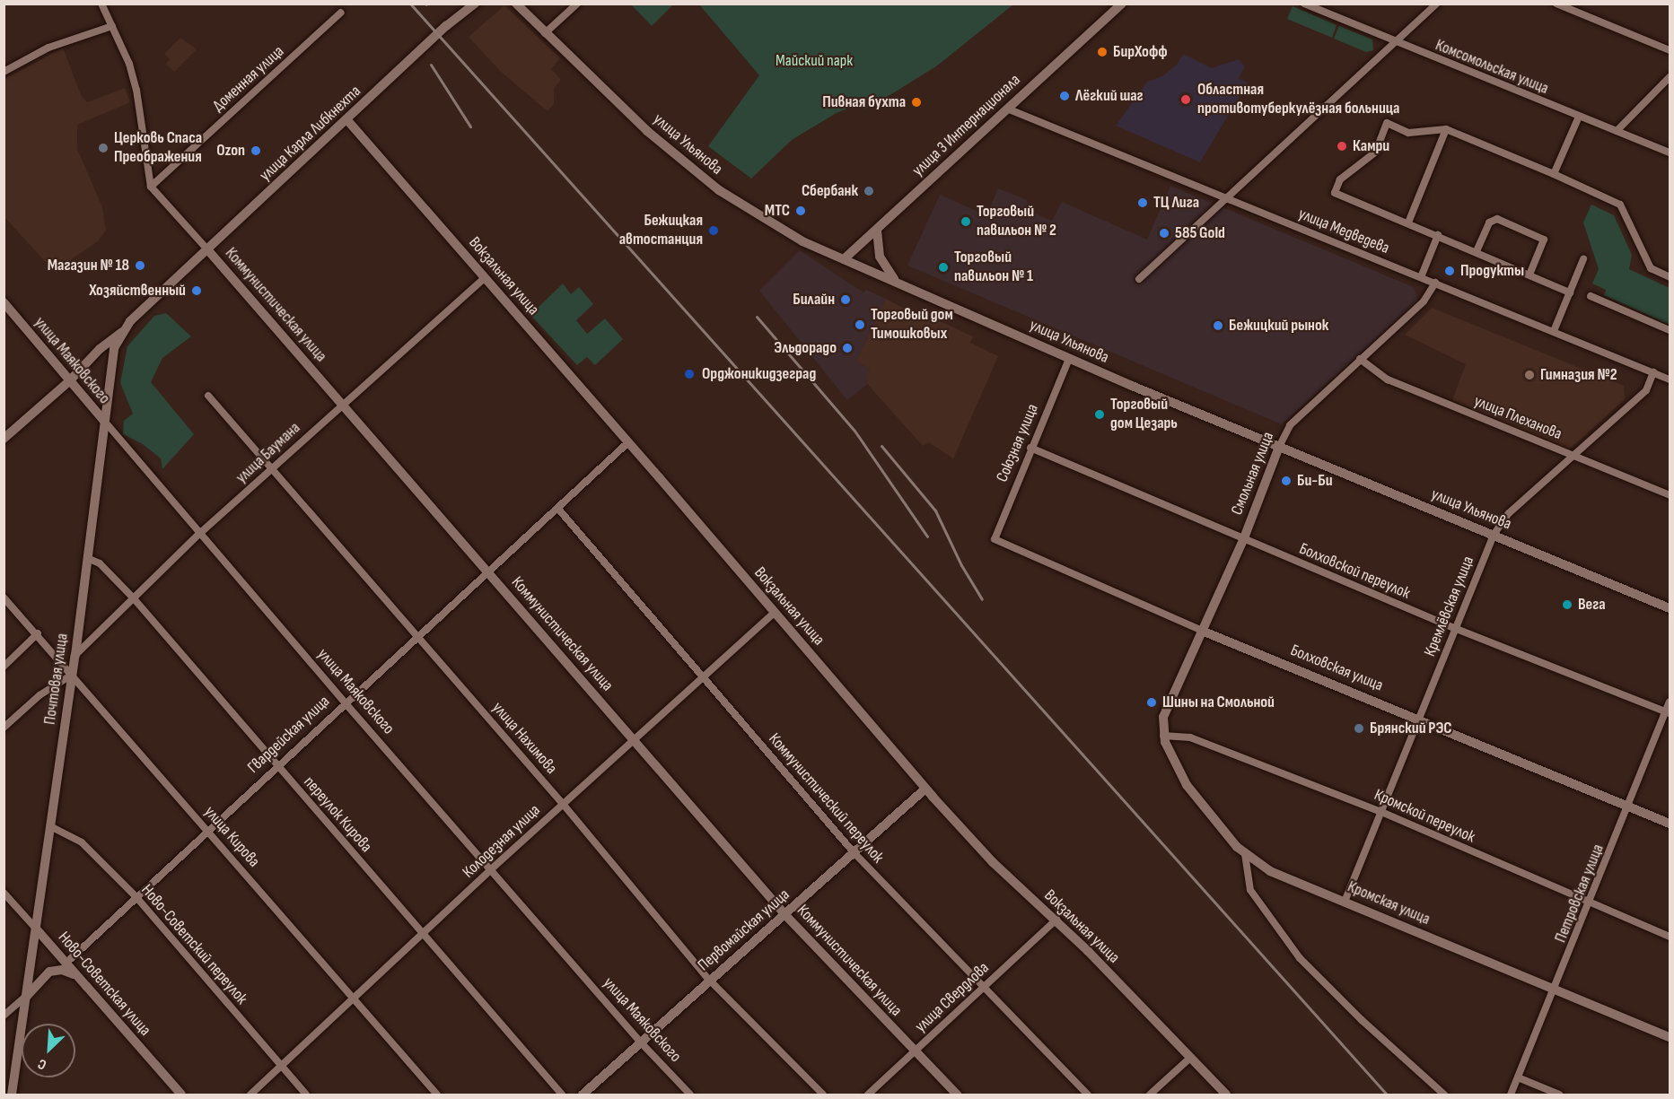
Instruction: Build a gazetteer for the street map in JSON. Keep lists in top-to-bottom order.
{
  "streets": {
    "main road": [
      "улица 3 Интернационала",
      "улица Карла Либкнехта",
      "улица Ульянова",
      "Вокзальная улица",
      "Коммунистическая улица",
      "улица Маяковского",
      "Смольная улица",
      "Болховская улица",
      "Почтовая улица",
      "Кромская улица",
      "Первомайская улица",
      "Ново-Советская улица"
    ],
    "street": [
      "Комсомольская улица",
      "Доменная улица",
      "улица Медведева",
      "улица Плеханова",
      "Союзная улица",
      "улица Баумана",
      "Болховской переулок",
      "Кремлёвская улица",
      "Гвардейская улица",
      "улица Нахимова",
      "Коммунистический переулок",
      "переулок Кирова",
      "Кромской переулок",
      "улица Кирова",
      "Колодезная улица",
      "Петровская улица",
      "Ново-Советский переулок",
      "улица Свердлова"
    ]
  },
  "crossings": [
    ["Доменная улица", "Коммунистическая улица"],
    ["улица 3 Интернационала", "улица Ульянова"],
    ["улица 3 Интернационала", "улица Медведева"],
    ["улица Карла Либкнехта", "Вокзальная улица"],
    ["улица Карла Либкнехта", "Коммунистическая улица"],
    ["улица Карла Либкнехта", "Почтовая улица"],
    ["улица Ульянова", "Союзная улица"],
    ["улица Ульянова", "Смольная улица"],
    ["улица Ульянова", "Кремлёвская улица"],
    ["улица Медведева", "Смольная улица"],
    ["улица Медведева", "Кремлёвская улица"],
    ["Вокзальная улица", "улица Баумана"],
    ["Вокзальная улица", "Гвардейская улица"],
    ["Вокзальная улица", "Колодезная улица"],
    ["Вокзальная улица", "Первомайская улица"],
    ["Вокзальная улица", "улица Свердлова"],
    ["Коммунистическая улица", "улица Баумана"],
    ["Коммунистическая улица", "Гвардейская улица"],
    ["Коммунистическая улица", "Колодезная улица"],
    ["Коммунистическая улица", "Первомайская улица"],
    ["Коммунистическая улица", "улица Свердлова"],
    ["улица Маяковского", "улица Баумана"],
    ["улица Маяковского", "Почтовая улица"],
    ["улица Маяковского", "Гвардейская улица"],
    ["улица Маяковского", "Колодезная улица"],
    ["улица Маяковского", "Первомайская улица"],
    ["улица Плеханова", "Смольная улица"],
    ["улица Плеханова", "Кремлёвская улица"],
    ["Союзная улица", "Болховской переулок"],
    ["Союзная улица", "Болховская улица"],
    ["улица Баумана", "Почтовая улица"],
    ["улица Баумана", "улица Нахимова"],
    ["улица Баумана", "переулок Кирова"],
    ["Смольная улица", "Болховской переулок"],
    ["Смольная улица", "Болховская улица"],
    ["Смольная улица", "Кромская улица"],
    ["Болховской переулок", "Кремлёвская улица"],
    ["Болховской переулок", "Петровская улица"],
    ["Кремлёвская улица", "Болховская улица"],
    ["Кремлёвская улица", "Кромской переулок"],
    ["Кремлёвская улица", "Кромская улица"],
    ["Болховская улица", "Петровская улица"],
    ["Почтовая улица", "переулок Кирова"],
    ["Почтовая улица", "улица Кирова"],
    ["Почтовая улица", "Ново-Советский переулок"],
    ["Почтовая улица", "Ново-Советская улица"],
    ["Гвардейская улица", "улица Нахимова"],
    ["Гвардейская улица", "Коммунистический переулок"],
    ["Гвардейская улица", "переулок Кирова"],
    ["Гвардейская улица", "улица Кирова"],
    ["Гвардейская улица", "Ново-Советский переулок"],
    ["Гвардейская улица", "Ново-Советская улица"],
    ["улица Нахимова", "Колодезная улица"],
    ["улица Нахимова", "Первомайская улица"],
    ["Коммунистический переулок", "Колодезная улица"],
    ["Коммунистический переулок", "Первомайская улица"],
    ["Коммунистический переулок", "улица Свердлова"],
    ["переулок Кирова", "Колодезная улица"],
    ["Кромской переулок", "Петровская улица"],
    ["Кромской переулок", "Кромская улица"],
    ["улица Кирова", "Колодезная улица"],
    ["Колодезная улица", "Ново-Советский переулок"],
    ["Петровская улица", "Кромская улица"]
  ],
  "parks": ["Майский парк"],
  "places": [
    "БирХофф",
    "Лёгкий шаг",
    "Областная противотуберкулёзная больница",
    "Пивная бухта",
    "Камри",
    "Церковь Спаса Преображения",
    "Ozon",
    "Сбербанк",
    "ТЦ Лига",
    "МТС",
    "Торговый павильон № 2",
    "Бежицкая автостанция",
    "585 Gold",
    "Магазин № 18",
    "Торговый павильон № 1",
    "Продукты",
    "Хозяйственный",
    "Билайн",
    "Торговый дом Тимошковых",
    "Бежицкий рынок",
    "Эльдорадо",
    "Орджоникидзеград",
    "Гимназия №2",
    "Торговый дом Цезарь",
    "Би-Би",
    "Вега",
    "Шины на Смольной",
    "Брянский РЭС"
  ],
  "north": "bottom left"
}
